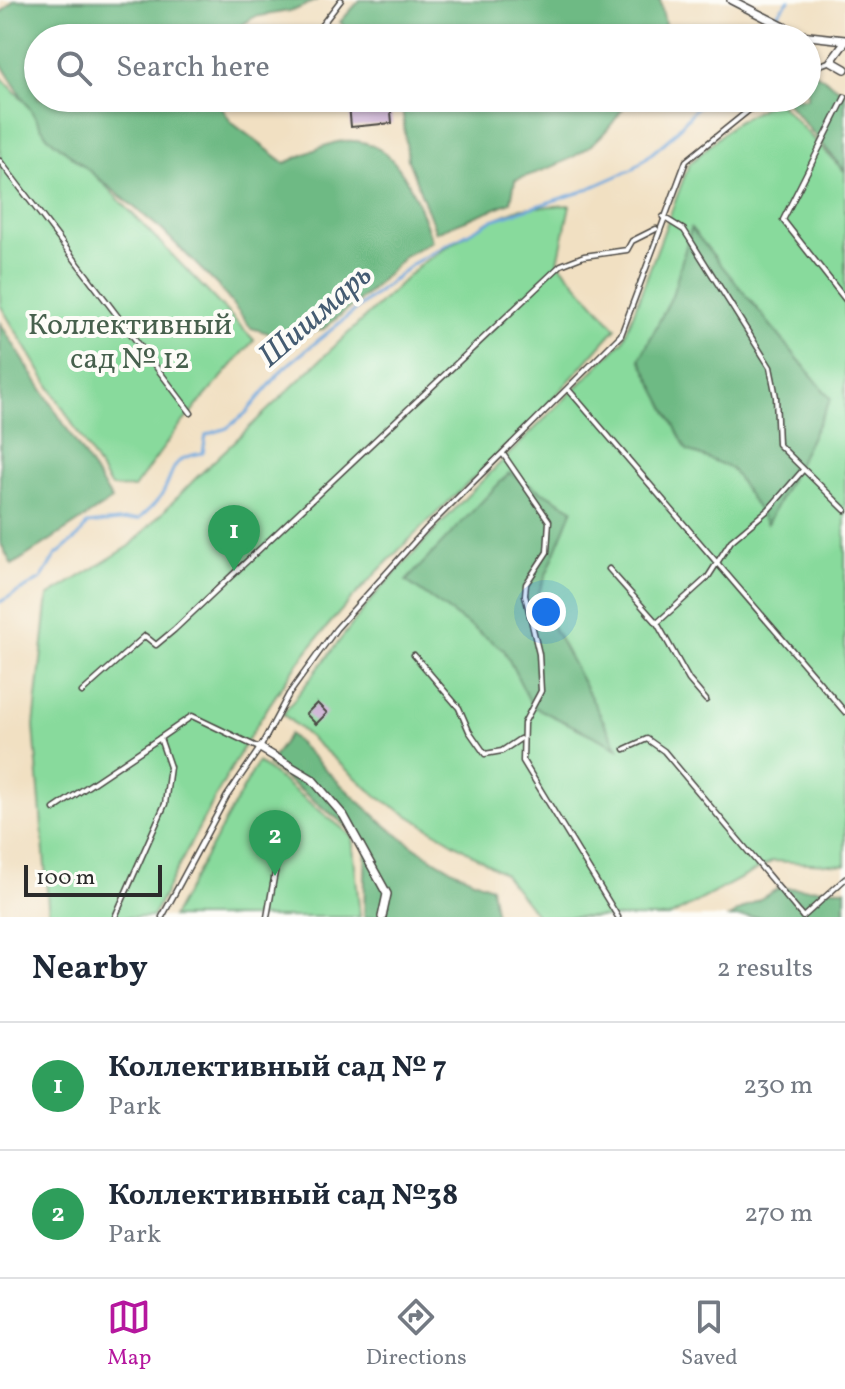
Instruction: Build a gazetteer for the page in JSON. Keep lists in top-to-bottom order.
{
  "water": ["Шишмарь"],
  "parks": ["Коллективный сад № 12"],
  "scale_bar": "100 m",
  "page": {
    "search": "Search here",
    "pins": ["1", "2"],
    "scale": "100 m",
    "heading": ["Nearby", "2 results"],
    "list": [
      {
        "mark": "1",
        "name": "Коллективный сад № 7",
        "note": "Park",
        "value": "230 m"
      },
      {
        "mark": "2",
        "name": "Коллективный сад №38",
        "note": "Park",
        "value": "270 m"
      }
    ],
    "nav": ["Map", "Directions", "Saved"]
  }
}
